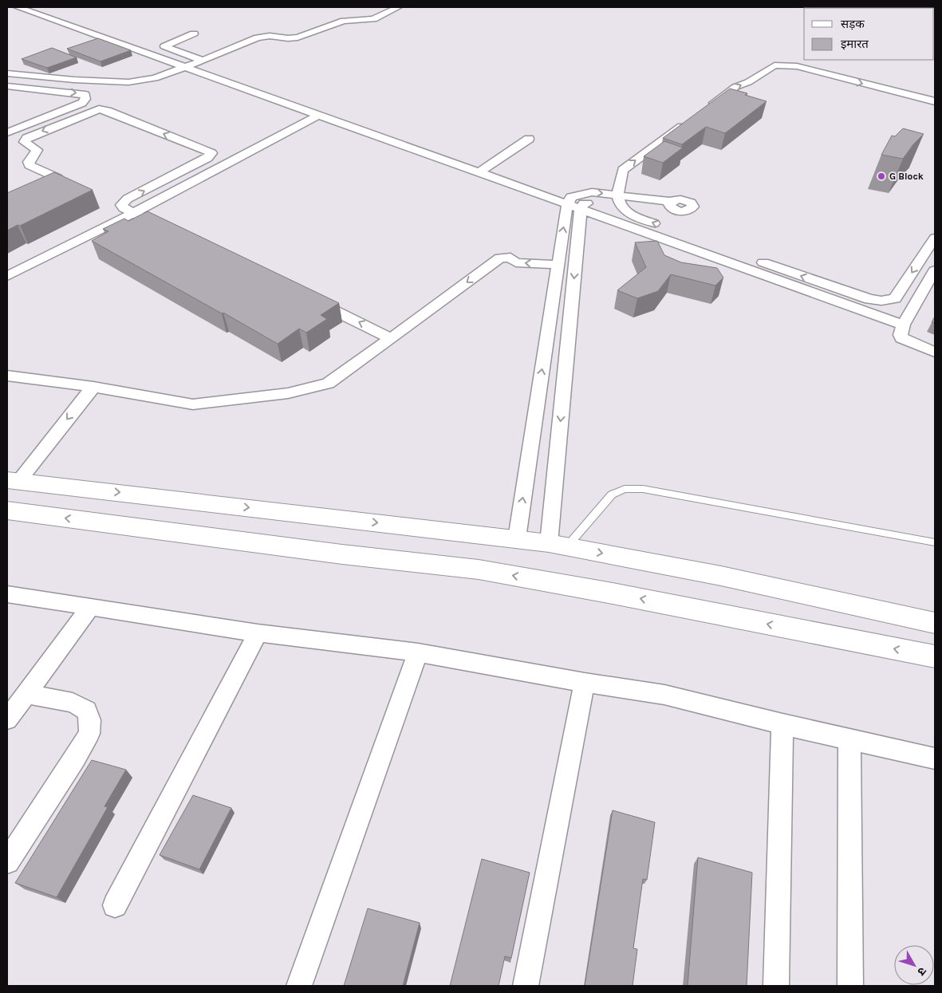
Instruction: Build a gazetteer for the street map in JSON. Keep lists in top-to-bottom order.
{
  "places": ["G Block"],
  "legend": ["सड़क", "इमारत"],
  "north": "bottom right"
}
